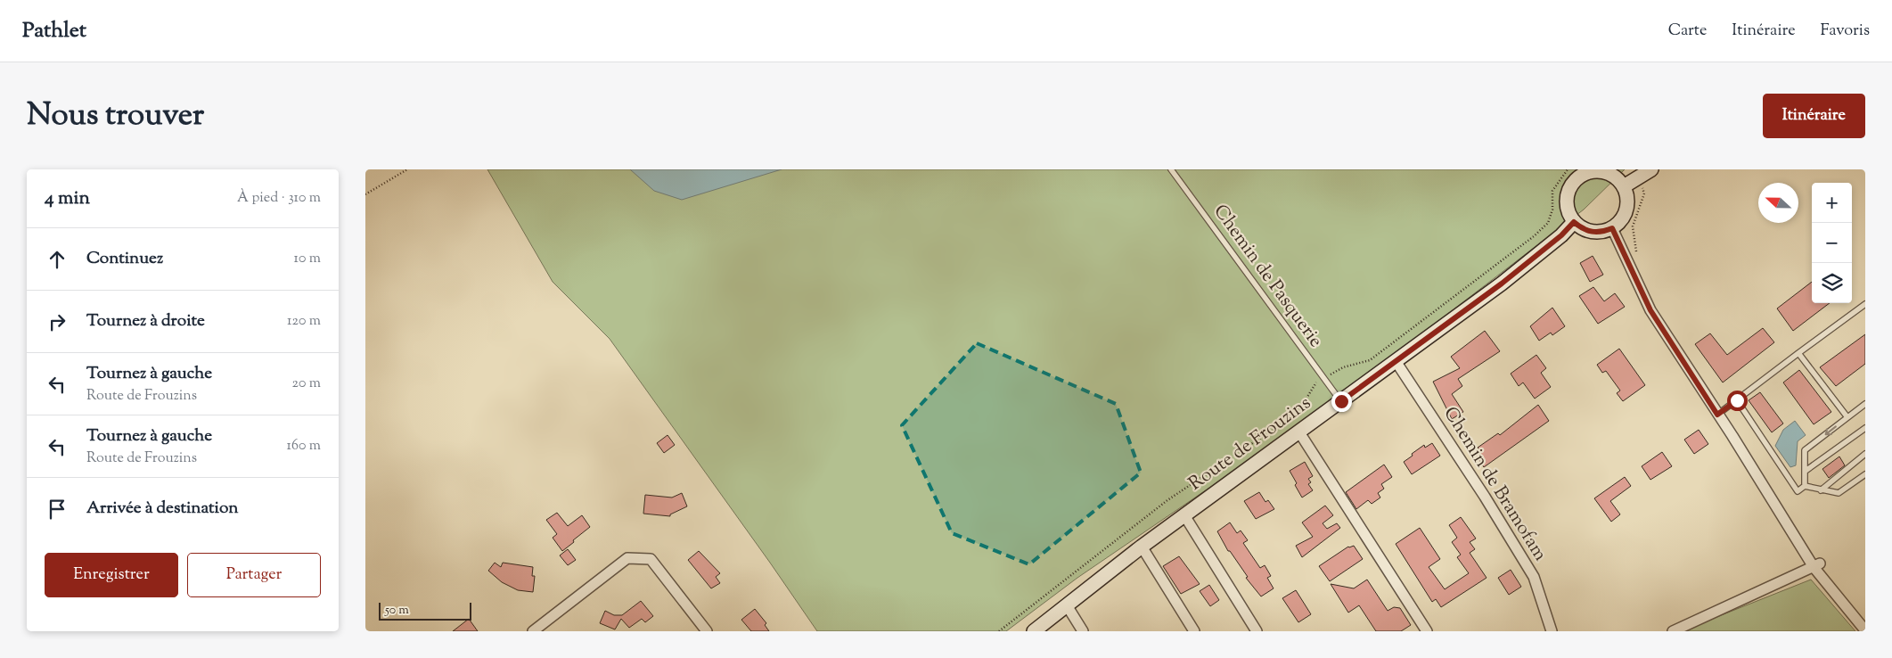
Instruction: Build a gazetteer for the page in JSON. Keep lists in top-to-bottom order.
{
  "streets": {
    "main road": ["Route de Frouzins"],
    "street": ["Chemin de Bramofam"],
    "lane": ["Chemin de Pasquerie"]
  },
  "crossings": [
    ["Chemin de Pasquerie", "Route de Frouzins"],
    ["Route de Frouzins", "Chemin de Bramofam"]
  ],
  "scale_bar": "50 m",
  "north": "left",
  "page": {
    "header": "Pathlet",
    "nav": ["Carte", "Itinéraire", "Favoris"],
    "title": "Nous trouver",
    "buttons": [
      "Itinéraire",
      ["Enregistrer", "Partager"]
    ],
    "heading": ["4 min", "À pied · 310 m"],
    "map_buttons": ["+", "−"],
    "list": [
      ["Continuez", "10 m"],
      ["Tournez à droite", "120 m"],
      ["Tournez à gauche", "Route de Frouzins", "20 m"],
      ["Tournez à gauche", "Route de Frouzins", "160 m"],
      "Arrivée à destination"
    ],
    "scale": "50 m"
  }
}
